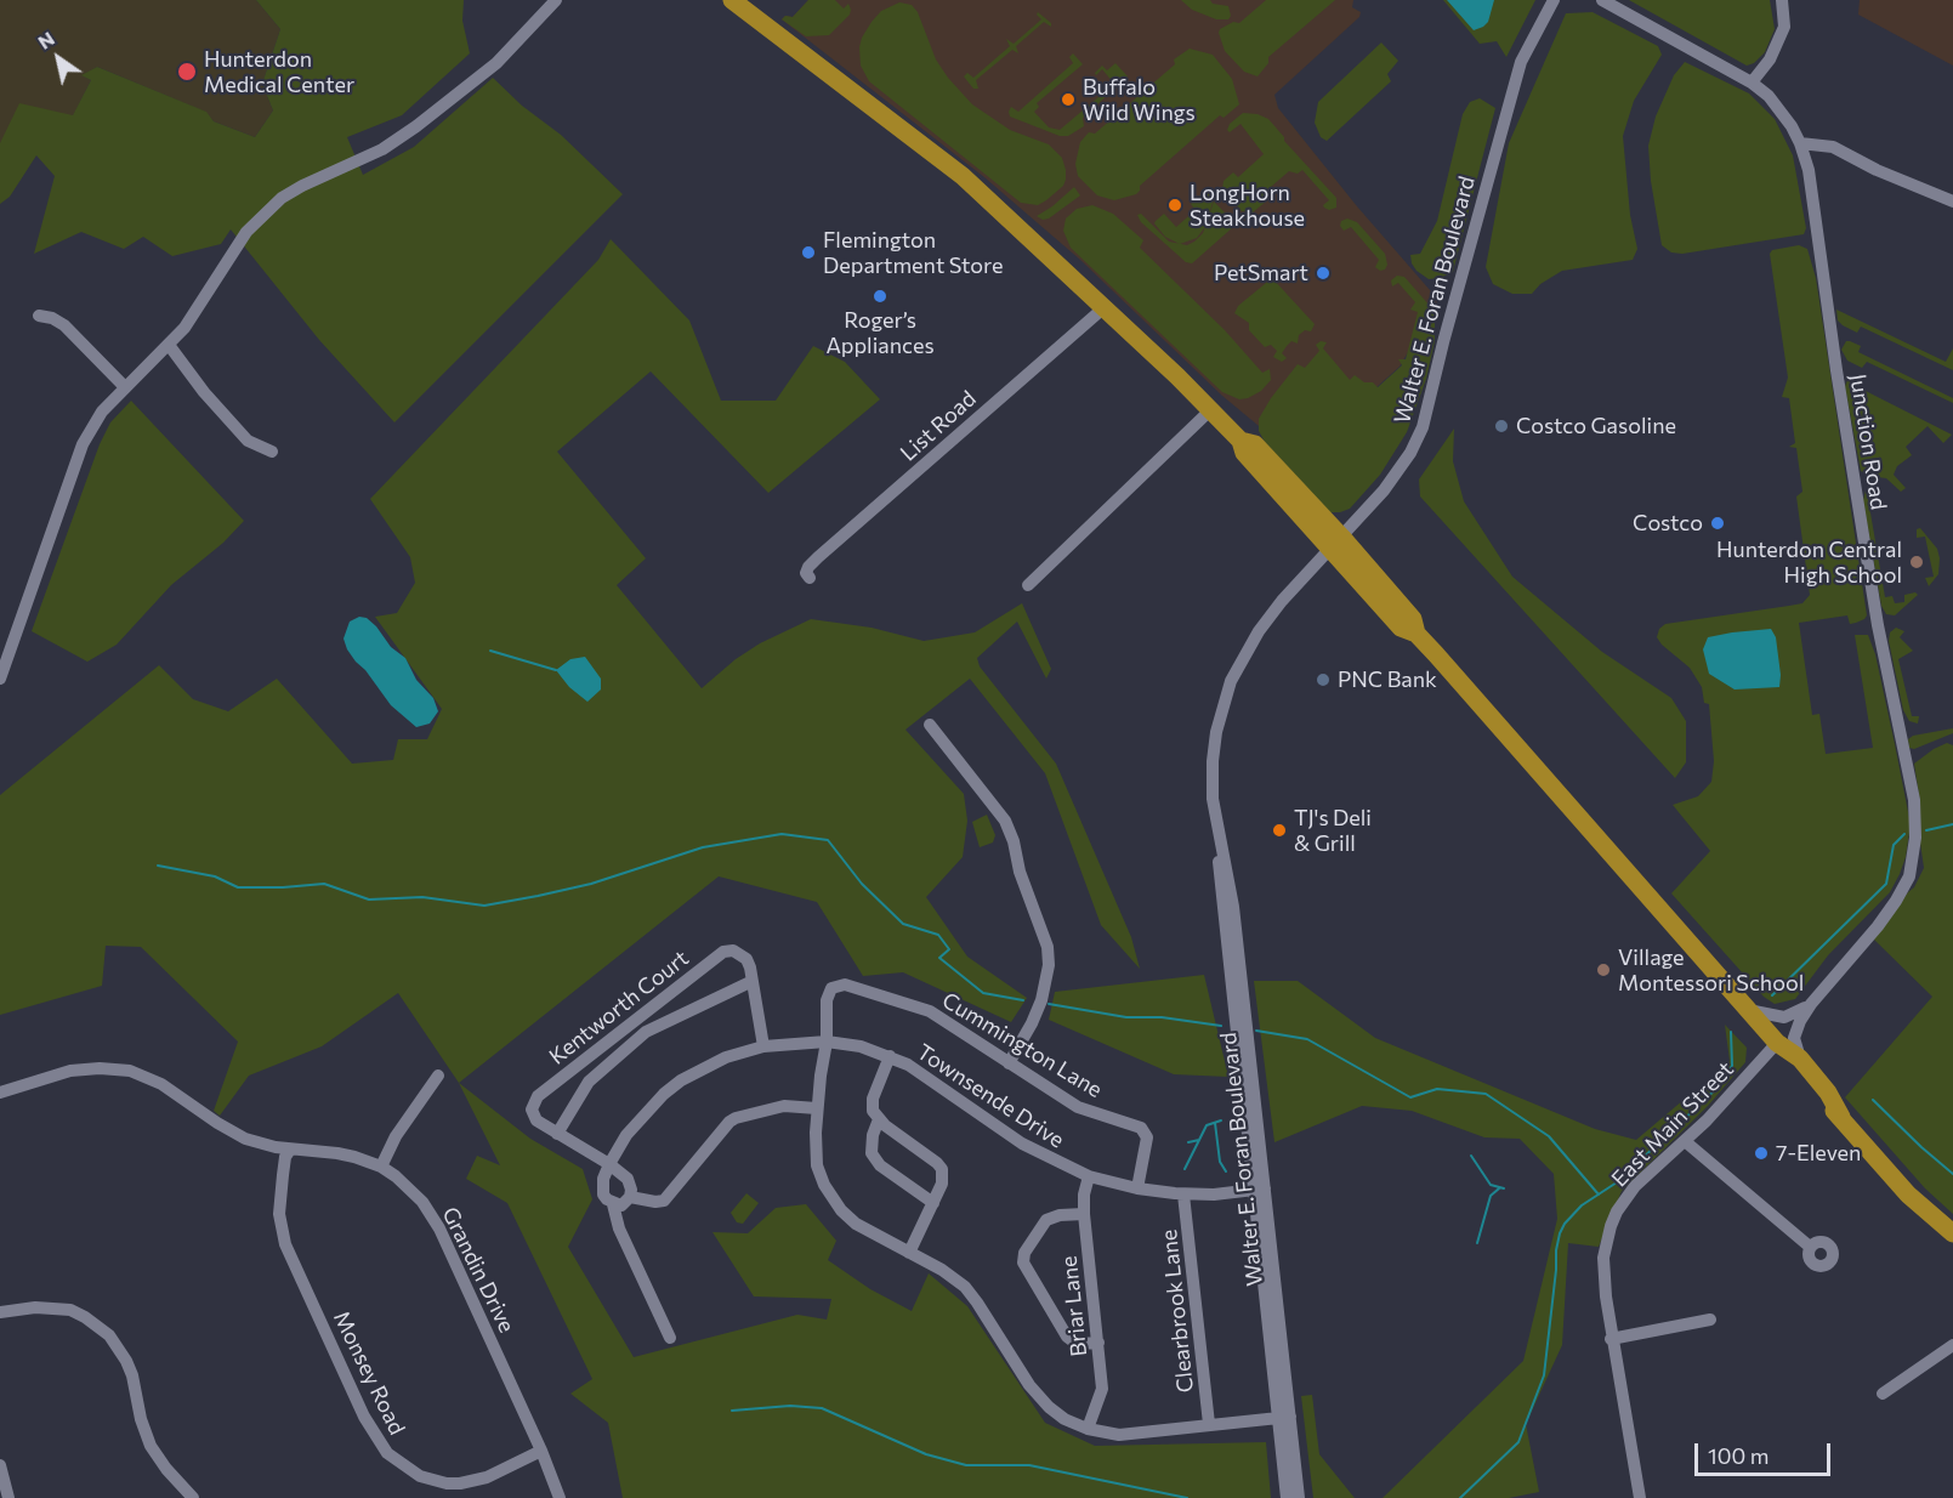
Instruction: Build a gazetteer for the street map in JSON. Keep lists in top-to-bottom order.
{
  "streets": {
    "street": [
      "Walter E. Foran Boulevard",
      "List Road",
      "Junction Road",
      "Kentworth Court",
      "Cummington Lane",
      "Townsende Drive",
      "East Main Street",
      "Grandin Drive",
      "Briar Lane",
      "Clearbrook Lane",
      "Monsey Road"
    ]
  },
  "crossings": [
    ["Walter E. Foran Boulevard", "Townsende Drive"],
    ["Kentworth Court", "Townsende Drive"],
    ["Cummington Lane", "Townsende Drive"],
    ["Townsende Drive", "Briar Lane"],
    ["Townsende Drive", "Clearbrook Lane"],
    ["Grandin Drive", "Monsey Road"]
  ],
  "places": [
    "Hunterdon Medical Center",
    "Buffalo Wild Wings",
    "LongHorn Steakhouse",
    "Flemington Department Store",
    "PetSmart",
    "Roger’s Appliances",
    "Costco Gasoline",
    "Costco",
    "Hunterdon Central High School",
    "PNC Bank",
    "TJ's Deli & Grill",
    "Village Montessori School",
    "7-Eleven"
  ],
  "scale_bar": "100 m",
  "north": "top left"
}
